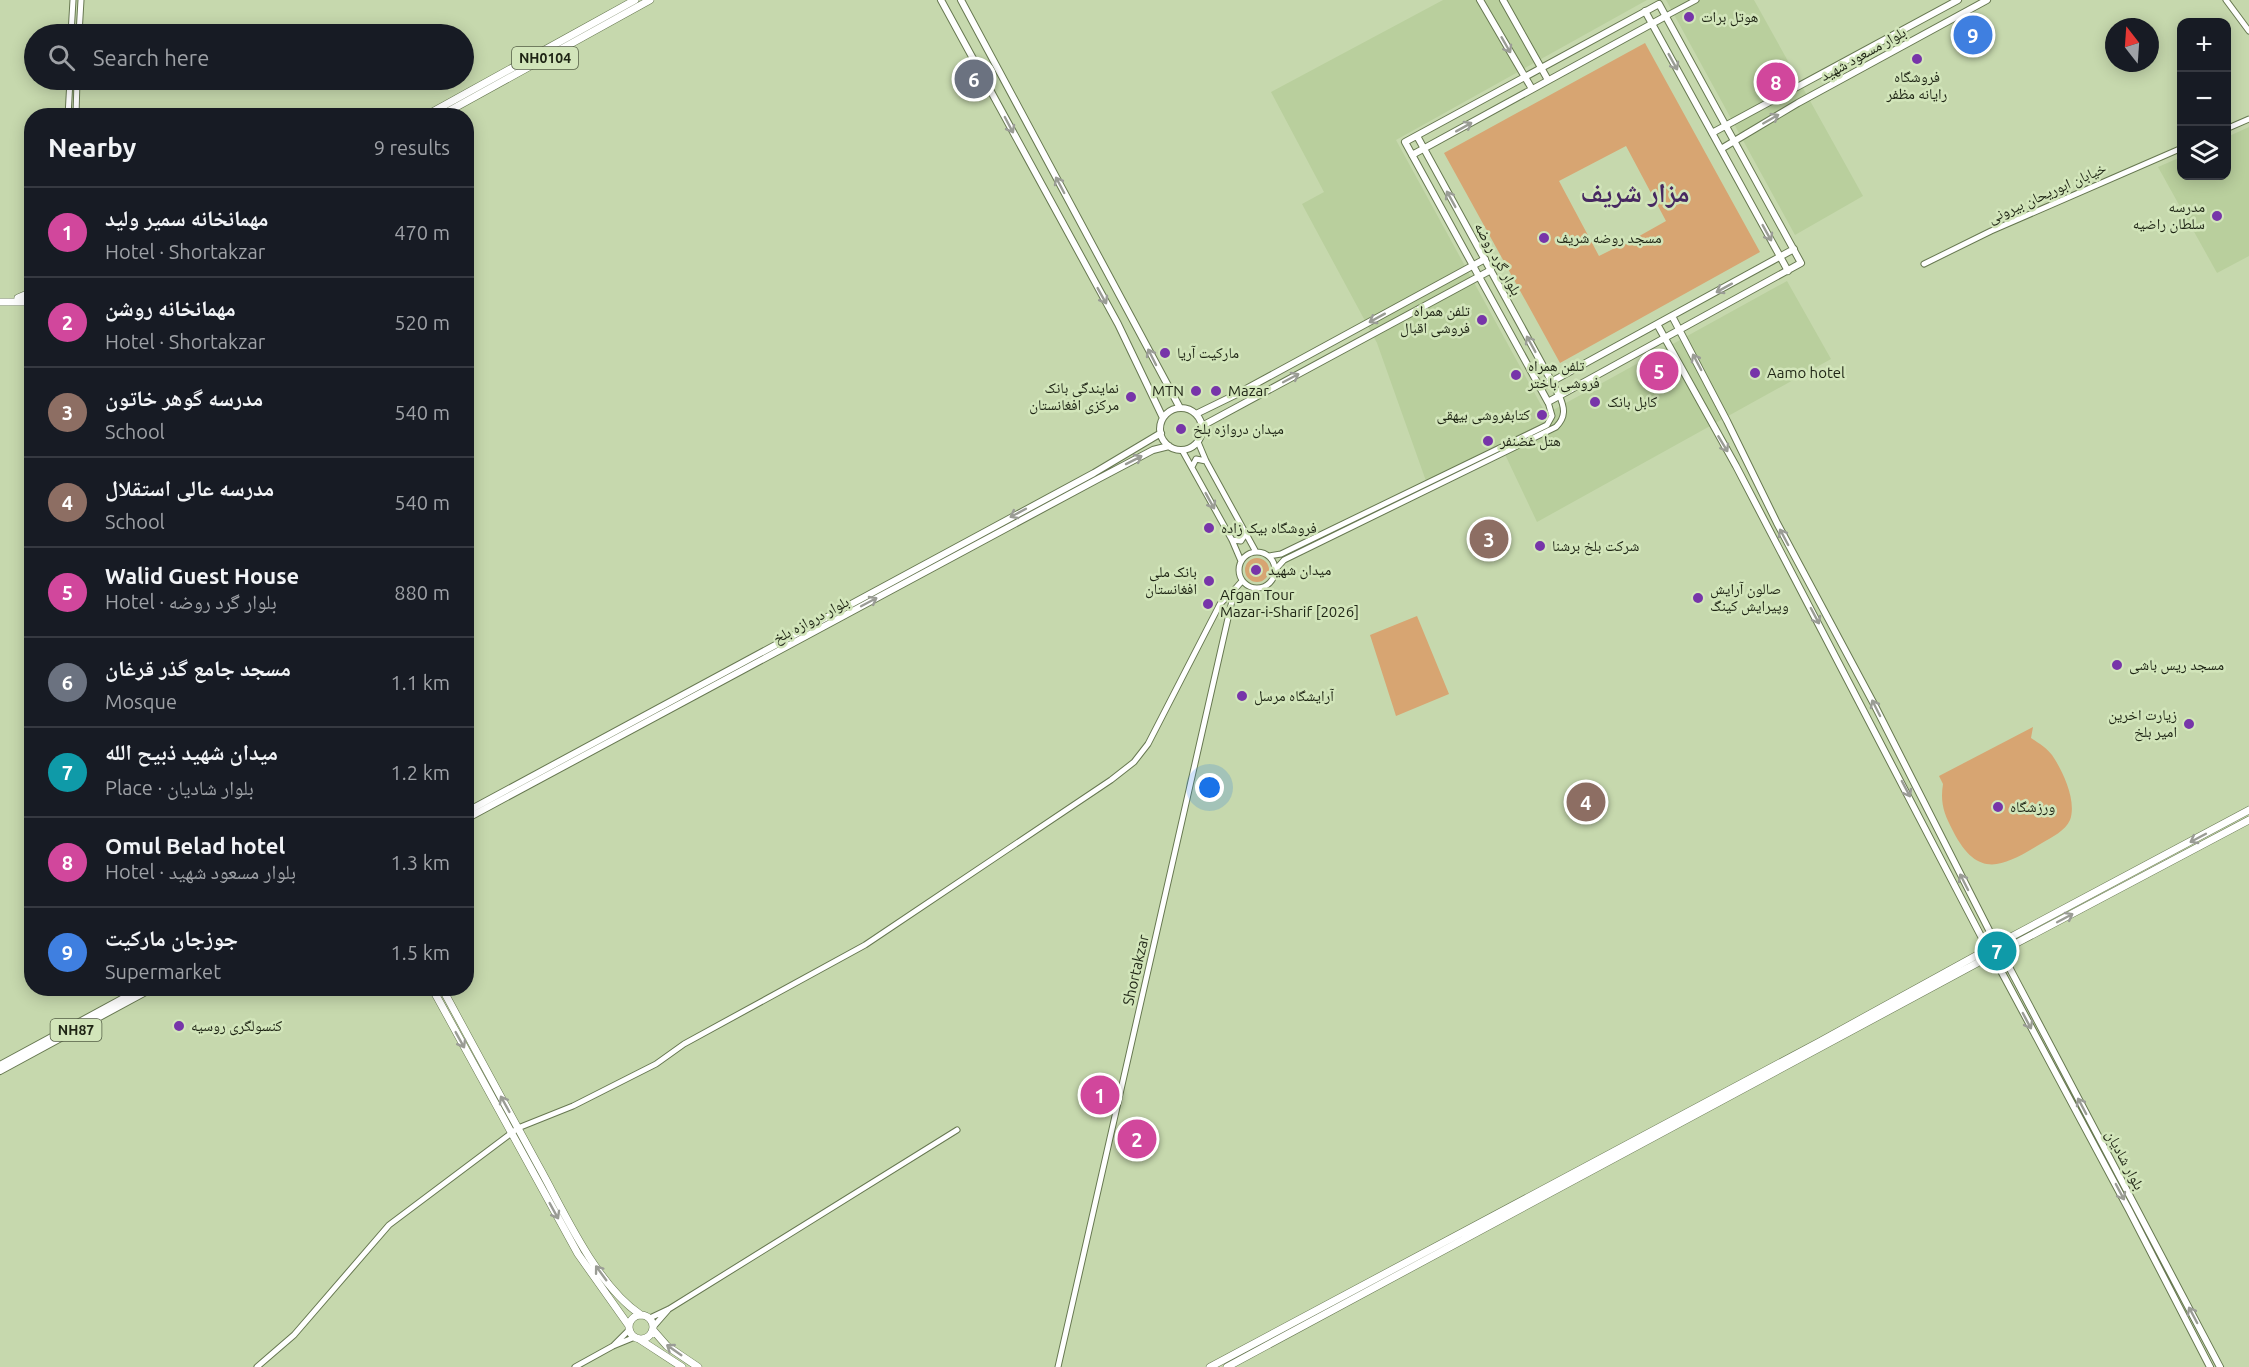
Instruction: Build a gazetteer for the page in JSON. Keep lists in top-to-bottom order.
{
  "streets": {
    "highway": ["NH0104"],
    "main road": [
      "بلوار مسعود شهید",
      "بلوار گرد روضه",
      "بلوار دروازه بلخ",
      "NH87",
      "بلوار شادیان"
    ],
    "street": ["خیابان ابوریحان بیرونی", "Shortakzar"]
  },
  "districts": ["مزار شريف"],
  "places": [
    "هوتل برات",
    "فروشگاه رایانه مظفر",
    "مدرسه سلطان راضیه",
    "مسجد روضه شریف",
    "تلفن همراه فروشی اقبال",
    "مارکیت آریا",
    "Aamo hotel",
    "تلفن همراه فروشی باختر",
    "MTN",
    "Mazar",
    "نمایندگی بانک مرکزی افغانستان",
    "کابل بانک",
    "کتابفروشی بیهقی",
    "میدان دروازه بلخ",
    "هتل غضنفر",
    "فروشگاه بیک زاده",
    "شرکت بلخ برشنا",
    "میدان شهید",
    "بانک ملی افغانستان",
    "صالون آرایش وپیرایش کینگ",
    "Afgan Tour Mazar-i-Sharif [2026]",
    "مسجد ریس باشی",
    "آرایشگاه مرسل",
    "زیارت اخرین امیر بلخ",
    "ورزشگاه",
    "کنسولگری روسیه"
  ],
  "north": "top",
  "page": {
    "pins": [
      "9",
      "6",
      "8",
      "5",
      "3",
      "4",
      "7",
      "1",
      "2"
    ],
    "map_buttons": ["+", "−"],
    "search": "Search here",
    "heading": ["Nearby", "9 results"],
    "list": [
      {
        "mark": "1",
        "name": "مهمانخانه سمیر ولید",
        "note": "Hotel · Shortakzar",
        "value": "470 m"
      },
      {
        "mark": "2",
        "name": "مهمانخانه روشن",
        "note": "Hotel · Shortakzar",
        "value": "520 m"
      },
      {
        "mark": "3",
        "name": "مدرسه گوهر خاتون",
        "note": "School",
        "value": "540 m"
      },
      {
        "mark": "4",
        "name": "مدرسه عالی استقلال",
        "note": "School",
        "value": "540 m"
      },
      {
        "mark": "5",
        "name": "Walid Guest House",
        "note": "Hotel · بلوار گرد روضه",
        "value": "880 m"
      },
      {
        "mark": "6",
        "name": "مسجد جامع گذر قرغان",
        "note": "Mosque",
        "value": "1.1 km"
      },
      {
        "mark": "7",
        "name": "میدان شهید ذبیح الله",
        "note": "Place · بلوار شادیان",
        "value": "1.2 km"
      },
      {
        "mark": "8",
        "name": "Omul Belad hotel",
        "note": "Hotel · بلوار مسعود شهید",
        "value": "1.3 km"
      },
      {
        "mark": "9",
        "name": "جوزجان مارکیت",
        "note": "Supermarket",
        "value": "1.5 km"
      }
    ]
  }
}
